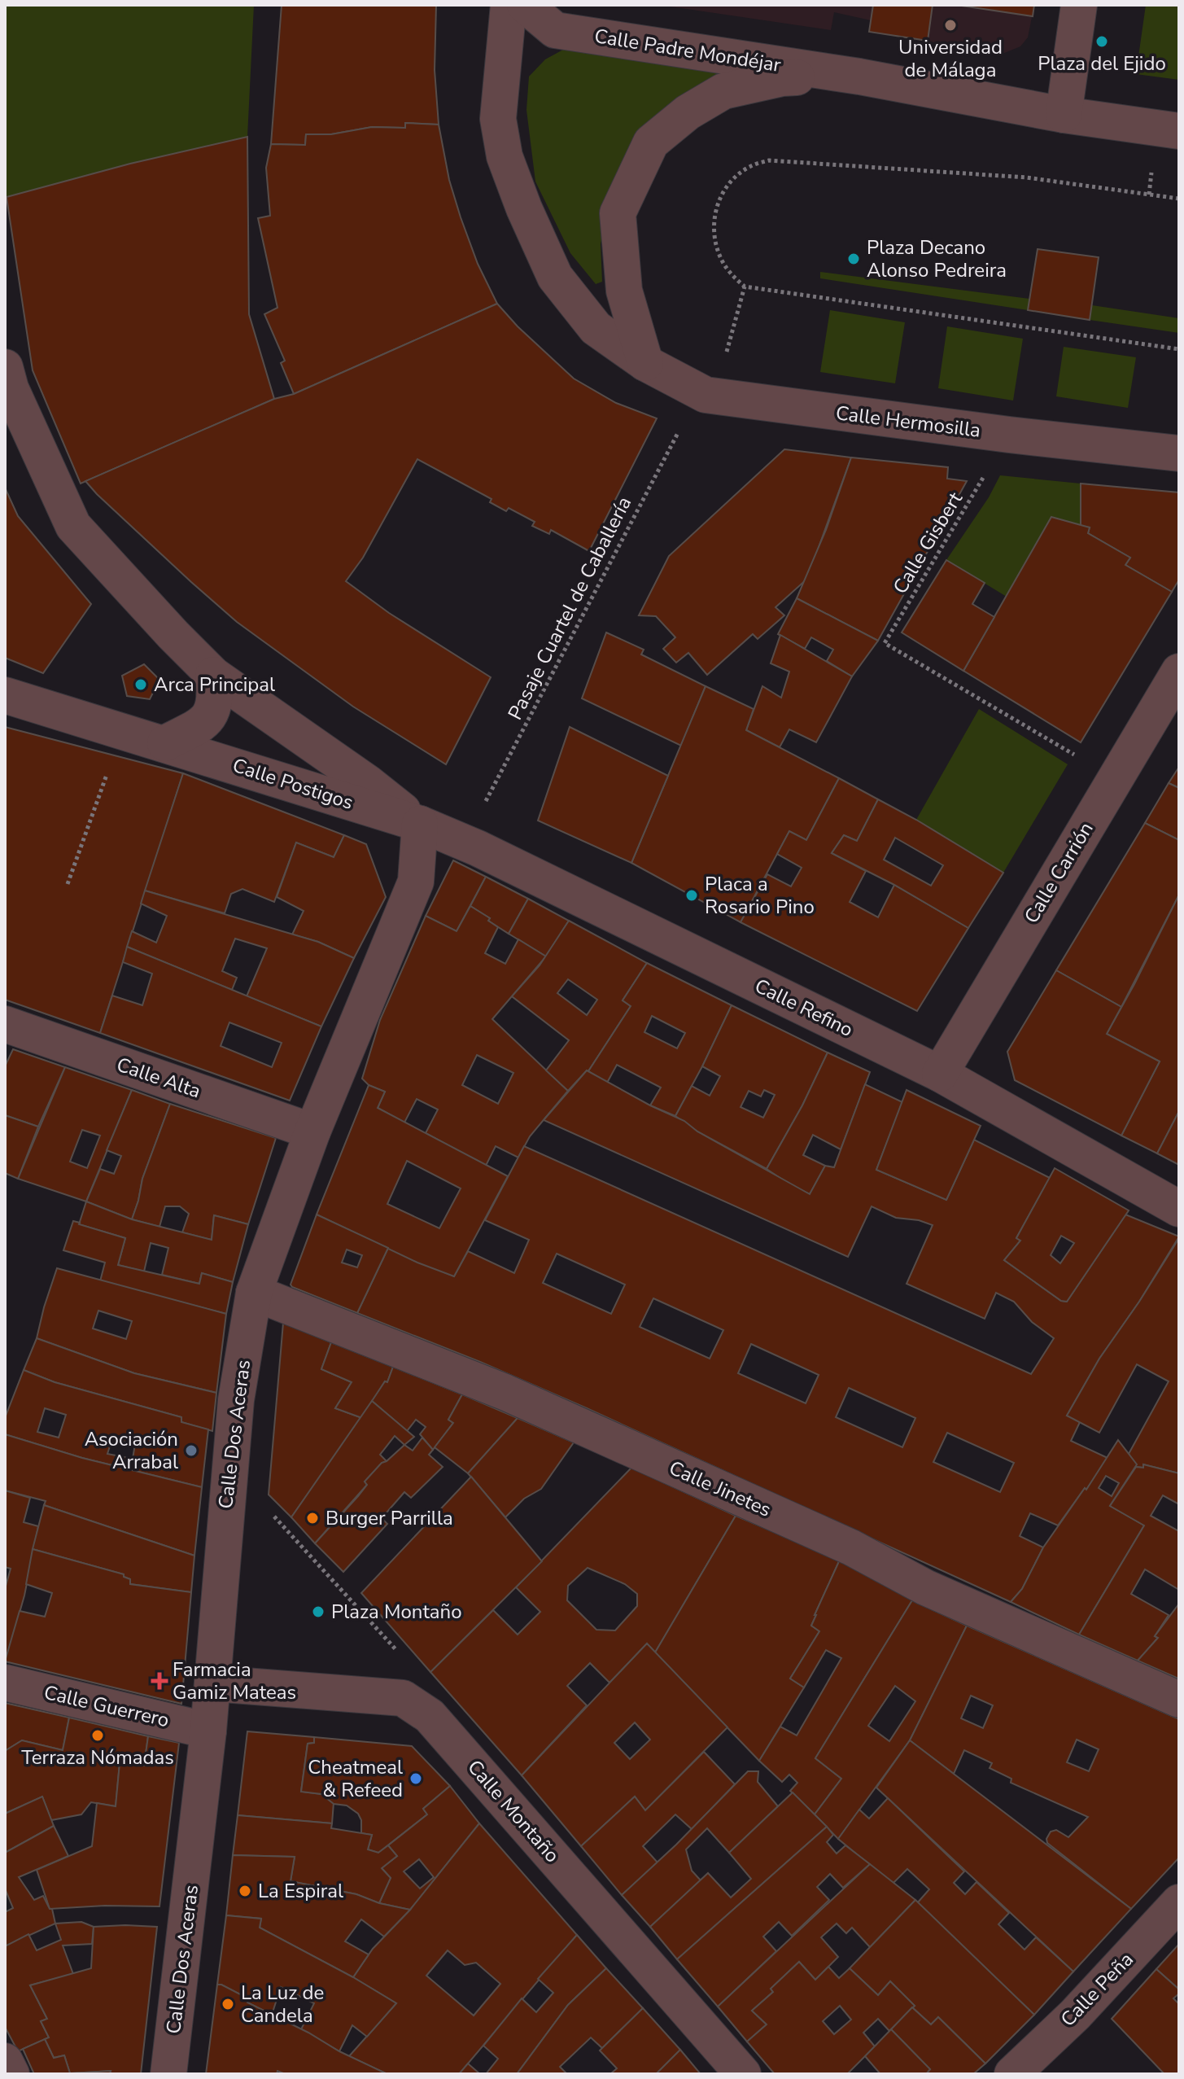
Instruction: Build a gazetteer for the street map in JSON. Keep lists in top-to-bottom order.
{
  "streets": {
    "street": [
      "Calle Padre Mondéjar",
      "Calle Hermosilla",
      "Calle Postigos",
      "Calle Carrión",
      "Calle Refino",
      "Calle Alta",
      "Calle Dos Aceras",
      "Calle Jinetes",
      "Calle Guerrero",
      "Calle Montaño",
      "Calle Peña"
    ],
    "path": ["Calle Gisbert", "Pasaje Cuartel de Caballería"]
  },
  "crossings": [
    ["Calle Padre Mondéjar", "Calle Hermosilla"],
    ["Calle Postigos", "Calle Refino"],
    ["Calle Postigos", "Calle Dos Aceras"],
    ["Calle Carrión", "Calle Refino"],
    ["Calle Refino", "Calle Dos Aceras"],
    ["Calle Alta", "Calle Dos Aceras"],
    ["Calle Dos Aceras", "Calle Jinetes"],
    ["Calle Dos Aceras", "Calle Guerrero"],
    ["Calle Dos Aceras", "Calle Montaño"]
  ],
  "places": {
    "other": [
      "Universidad de Málaga",
      "Plaza del Ejido",
      "Plaza Decano Alonso Pedreira",
      "Arca Principal",
      "Placa a Rosario Pino",
      "Asociación Arrabal",
      "Burger Parrilla",
      "Plaza Montaño",
      "Terraza Nómadas",
      "Cheatmeal & Refeed",
      "La Espiral",
      "La Luz de Candela"
    ],
    "health": ["Farmacia Gamiz Mateas"]
  }
}
